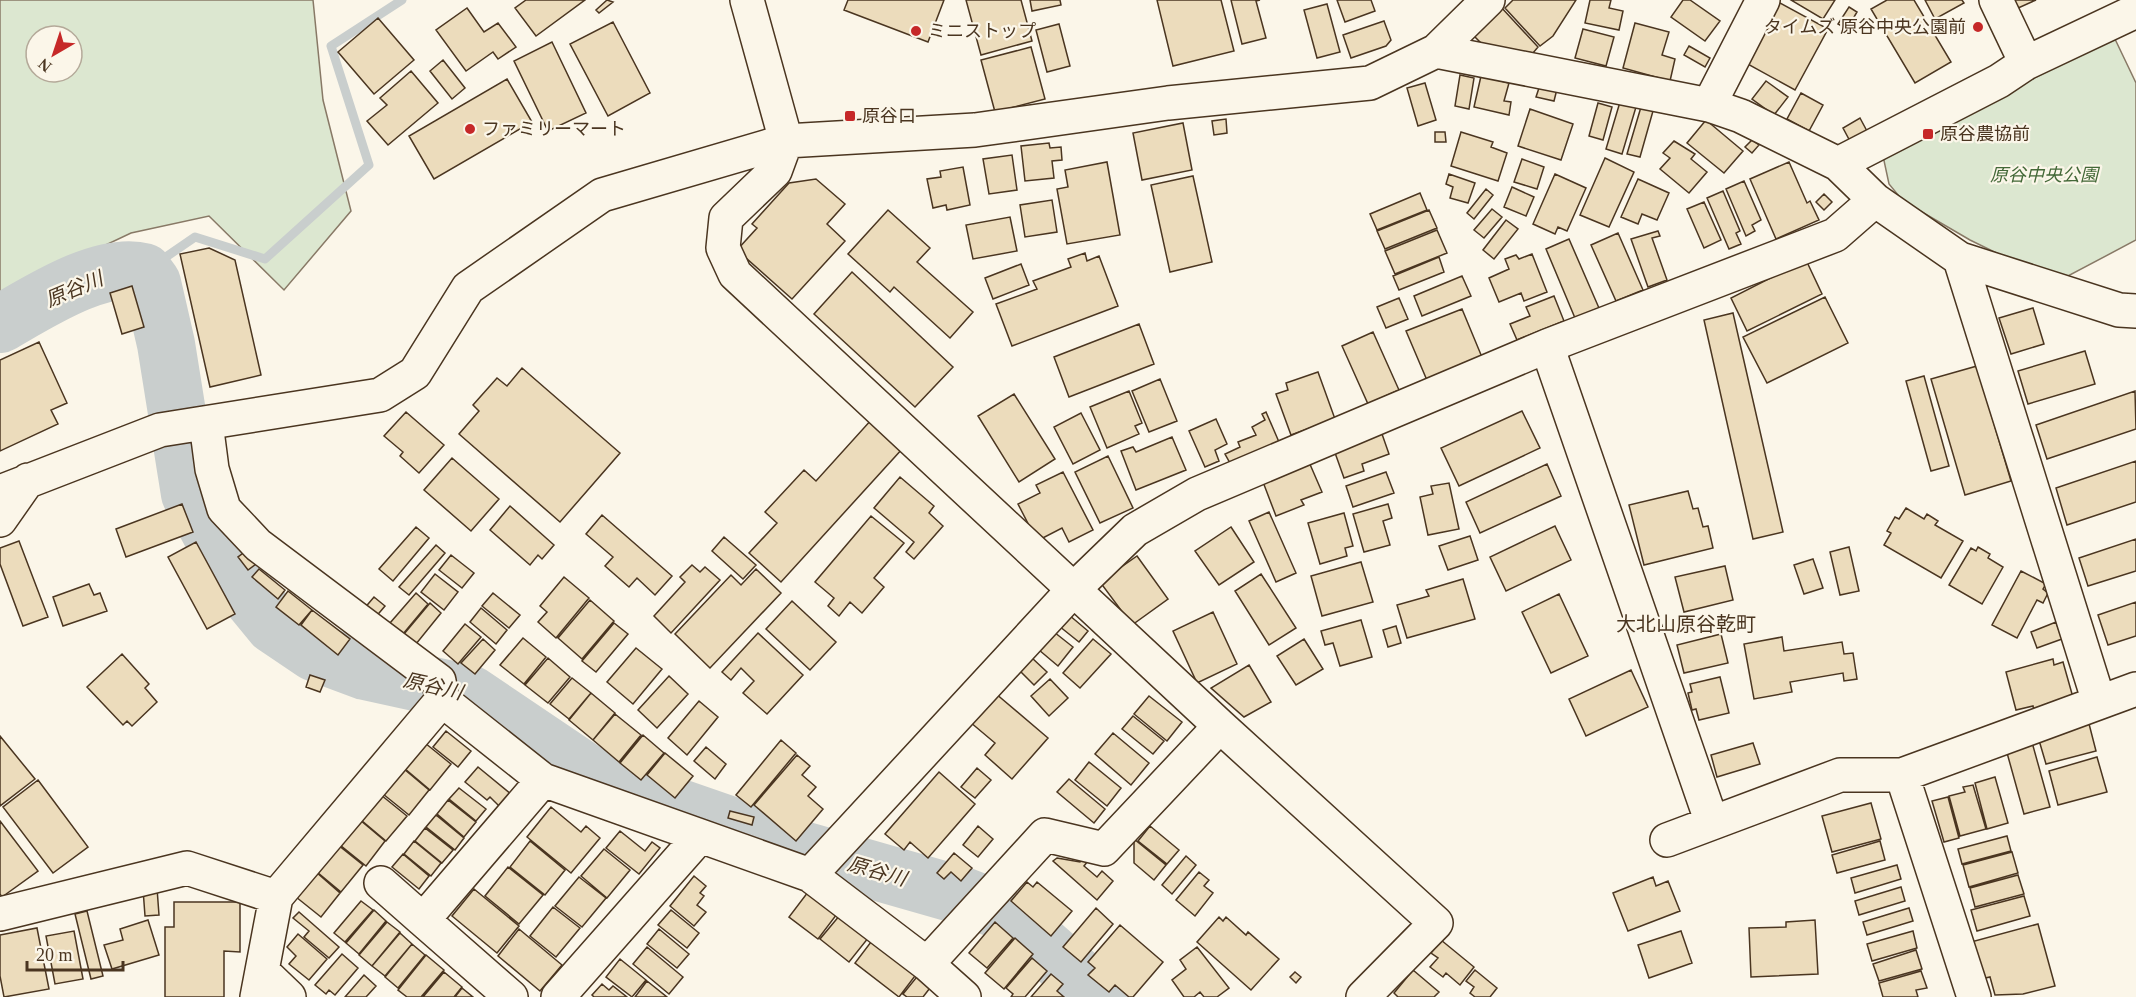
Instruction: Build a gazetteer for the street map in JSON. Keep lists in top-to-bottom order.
{
  "districts": ["大北山原谷乾町"],
  "water": ["原谷川"],
  "parks": ["原谷中央公園"],
  "places": {
    "other": ["タイムズ 原谷中央公園前", "ミニストップ", "ファミリーマート"],
    "transit": ["原谷口", "原谷農協前"]
  },
  "scale_bar": "20 m",
  "north": "bottom left"
}
